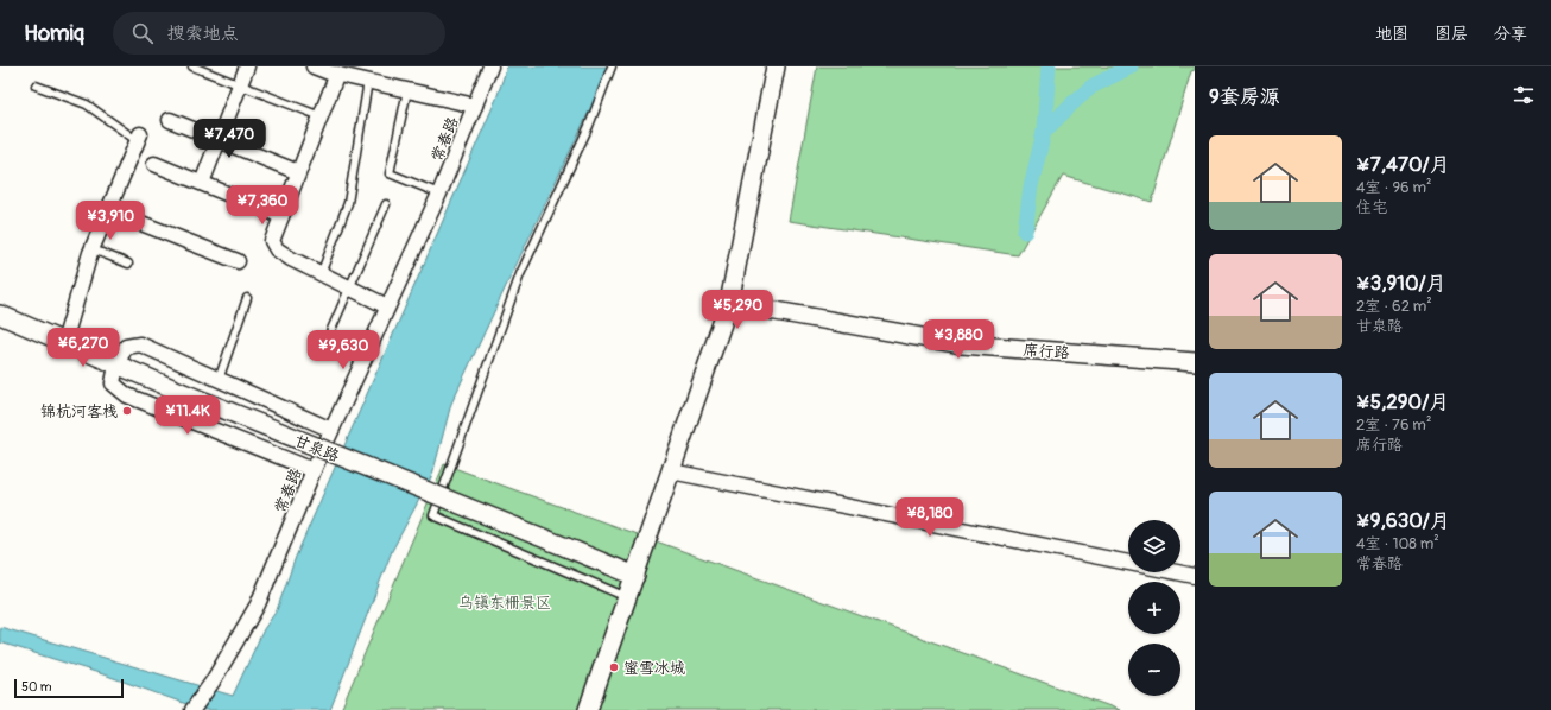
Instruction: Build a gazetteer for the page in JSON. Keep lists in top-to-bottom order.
{
  "streets": {
    "street": ["常春路", "席行路", "甘泉路"]
  },
  "parks": ["乌镇东栅景区"],
  "places": ["锦杭河客栈", "蜜雪冰城"],
  "scale_bar": "50 m",
  "page": {
    "header": "Homiq",
    "search": "搜索地点",
    "nav": ["地图", "图层", "分享"],
    "heading": "9套房源",
    "price": [
      "¥7,470",
      "¥7,360",
      "¥3,910",
      "¥5,290",
      "¥3,880",
      "¥6,270",
      "¥9,630",
      "¥11.4K",
      "¥8,180"
    ],
    "list": [
      {
        "name": "¥7,470/月",
        "note": "4室 · 96 m² · 住宅"
      },
      {
        "name": "¥3,910/月",
        "note": "2室 · 62 m² · 甘泉路"
      },
      {
        "name": "¥5,290/月",
        "note": "2室 · 76 m² · 席行路"
      },
      {
        "name": "¥9,630/月",
        "note": "4室 · 108 m² · 常春路"
      }
    ],
    "map_buttons": ["+", "−"],
    "scale": "50 m"
  }
}
